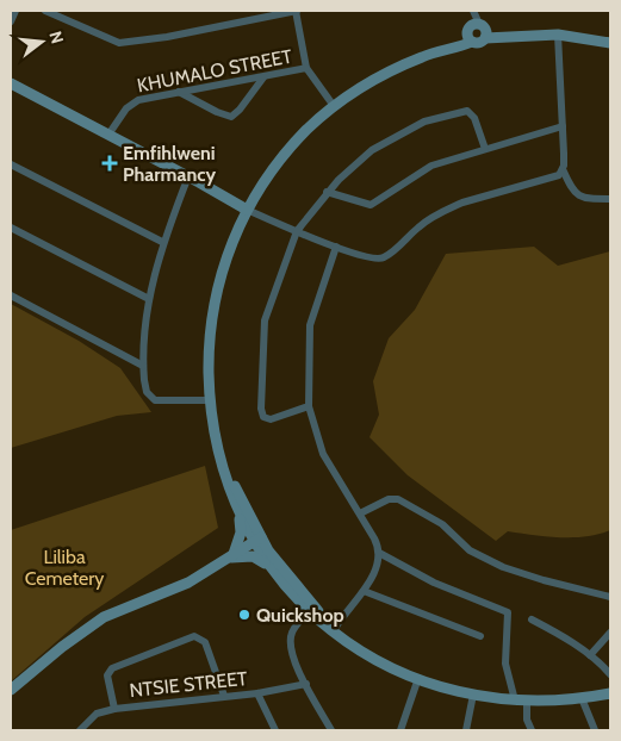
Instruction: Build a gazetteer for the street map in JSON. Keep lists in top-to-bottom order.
{
  "streets": {
    "street": ["KHUMALO STREET", "NTSIE STREET"]
  },
  "parks": ["Liliba Cemetery"],
  "places": {
    "health": ["Emfihlweni Pharmancy"],
    "other": ["Quickshop"]
  },
  "north": "right"
}
